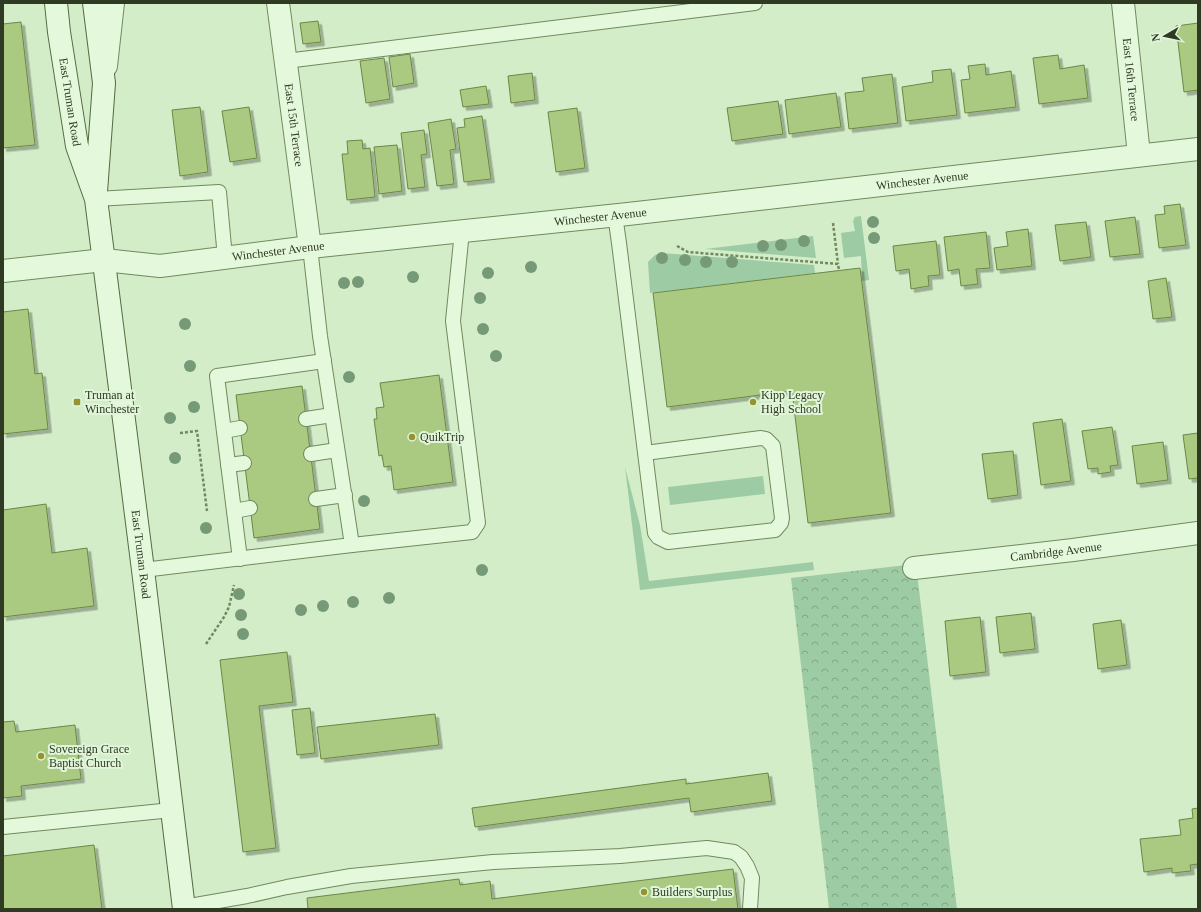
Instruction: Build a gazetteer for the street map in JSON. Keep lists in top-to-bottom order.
{
  "streets": {
    "street": [
      "East 16th Terrace",
      "East Truman Road",
      "East 15th Terrace",
      "Winchester Avenue",
      "Cambridge Avenue"
    ]
  },
  "crossings": [
    ["East 16th Terrace", "Winchester Avenue"],
    ["East Truman Road", "Winchester Avenue"],
    ["East 15th Terrace", "Winchester Avenue"]
  ],
  "places": {
    "transit": ["Truman at Winchester"],
    "other": [
      "Kipp Legacy High School",
      "QuikTrip",
      "Sovereign Grace Baptist Church",
      "Builders Surplus"
    ]
  },
  "north": "left"
}
